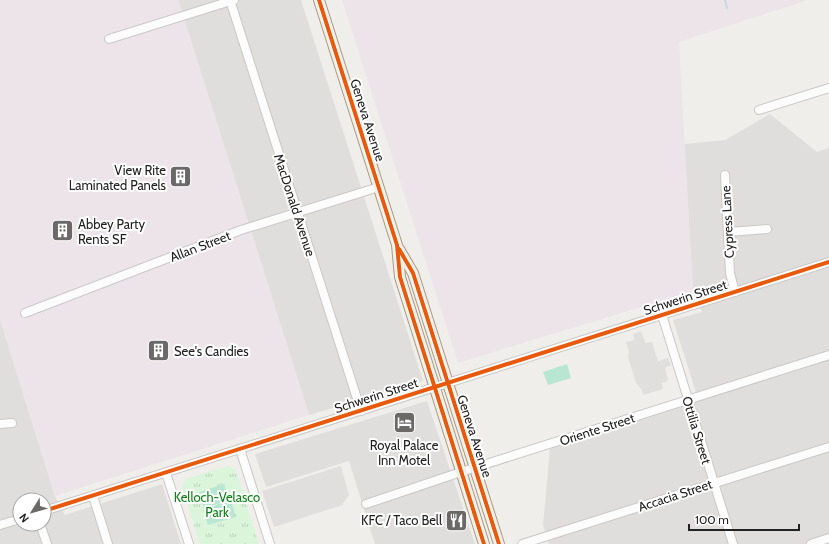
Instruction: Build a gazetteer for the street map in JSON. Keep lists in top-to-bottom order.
{
  "streets": {
    "main road": ["Geneva Avenue"],
    "street": [
      "MacDonald Avenue",
      "Cypress Lane",
      "Allan Street",
      "Schwerin Street",
      "Oriente Street",
      "Ottilia Street",
      "Accacia Street"
    ]
  },
  "crossings": [
    ["Geneva Avenue", "Allan Street"],
    ["Geneva Avenue", "Schwerin Street"],
    ["Geneva Avenue", "Oriente Street"],
    ["MacDonald Avenue", "Allan Street"],
    ["MacDonald Avenue", "Schwerin Street"],
    ["Cypress Lane", "Schwerin Street"],
    ["Schwerin Street", "Ottilia Street"],
    ["Oriente Street", "Ottilia Street"],
    ["Ottilia Street", "Accacia Street"]
  ],
  "parks": ["Kelloch-Velasco Park"],
  "places": {
    "building": ["View Rite Laminated Panels", "Abbey Party Rents SF", "See's Candies"],
    "hotel": ["Royal Palace Inn Motel"],
    "restaurant": ["KFC / Taco Bell"]
  },
  "scale_bar": "100 m",
  "north": "bottom left"
}
